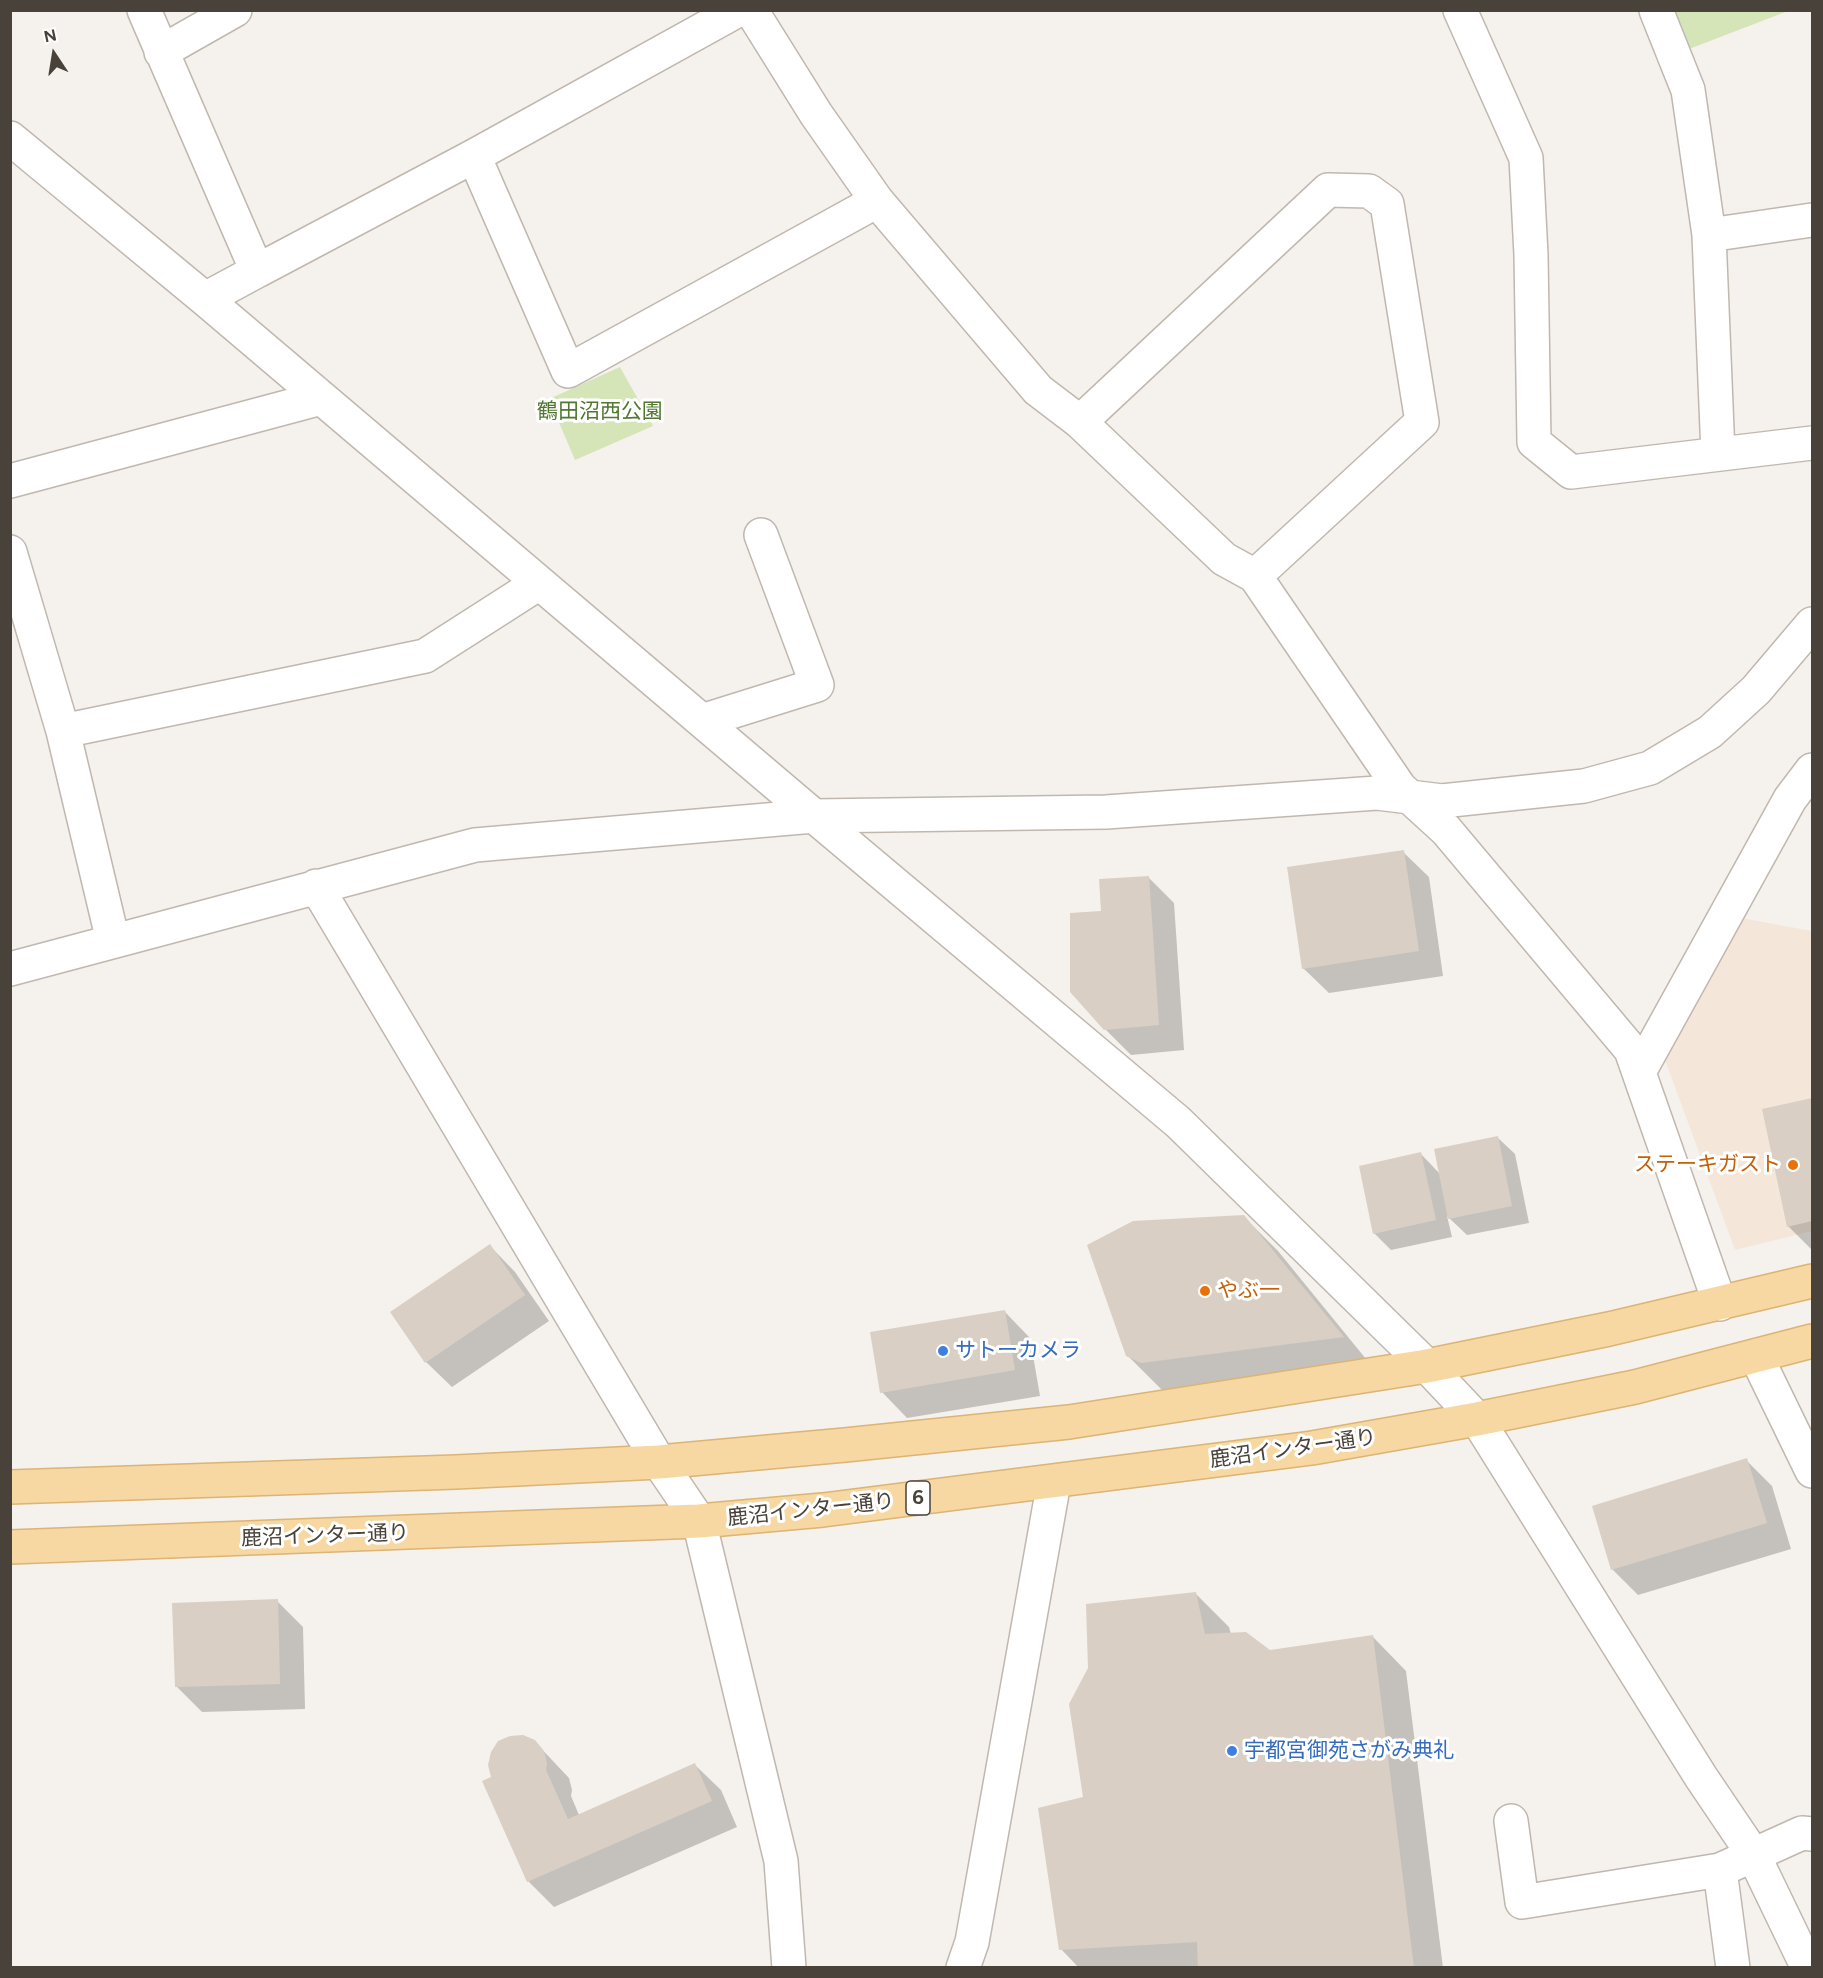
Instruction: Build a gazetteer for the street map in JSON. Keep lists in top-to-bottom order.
{
  "streets": {
    "main road": ["鹿沼インター通り", "6"]
  },
  "parks": ["鶴田沼西公園"],
  "places": [
    "ステーキガスト",
    "やぶ一",
    "サトーカメラ",
    "宇都宮御苑さがみ典礼"
  ],
  "north": "top"
}
